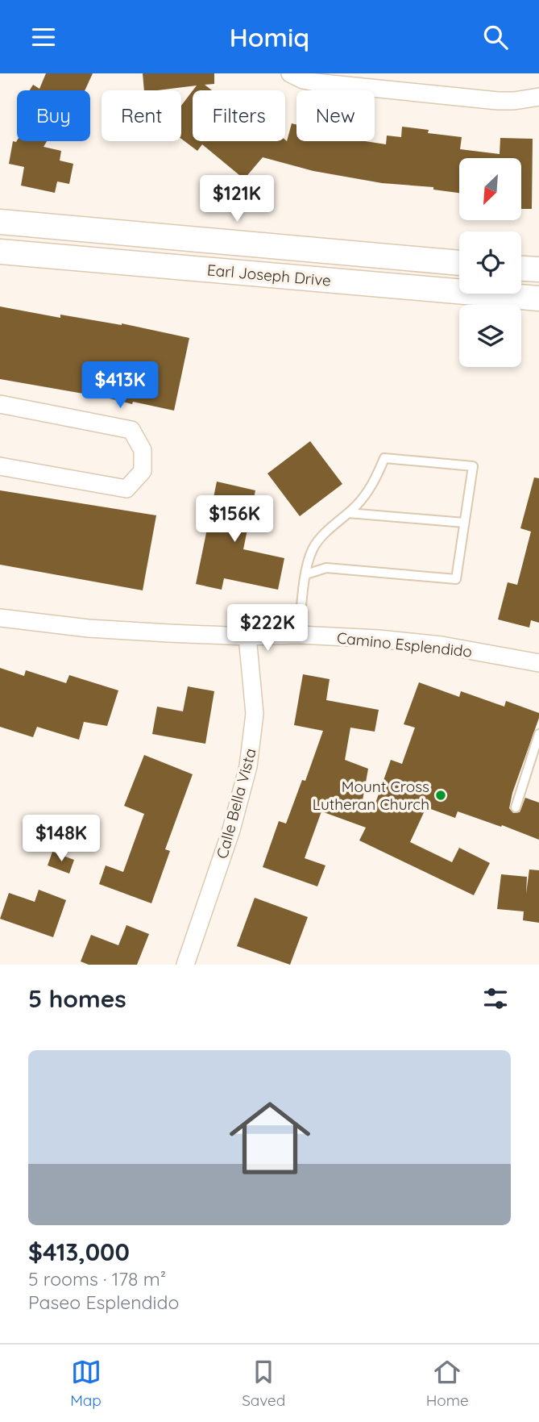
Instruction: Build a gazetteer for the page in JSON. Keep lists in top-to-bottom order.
{
  "streets": {
    "main road": ["Earl Joseph Drive"],
    "street": ["Camino Esplendido", "Calle Bella Vista"]
  },
  "crossings": [
    ["Camino Esplendido", "Calle Bella Vista"]
  ],
  "places": ["Mount Cross Lutheran Church"],
  "north": "bottom left",
  "page": {
    "header": "Homiq",
    "chip": [
      "Buy",
      "Rent",
      "Filters",
      "New"
    ],
    "price": [
      "$121K",
      "$413K",
      "$156K",
      "$222K",
      "$148K"
    ],
    "heading": "5 homes",
    "list": [
      {
        "name": "$413,000",
        "note": "5 rooms · 178 m² · Paseo Esplendido"
      }
    ],
    "tabs": ["Map", "Saved", "Home"]
  }
}
